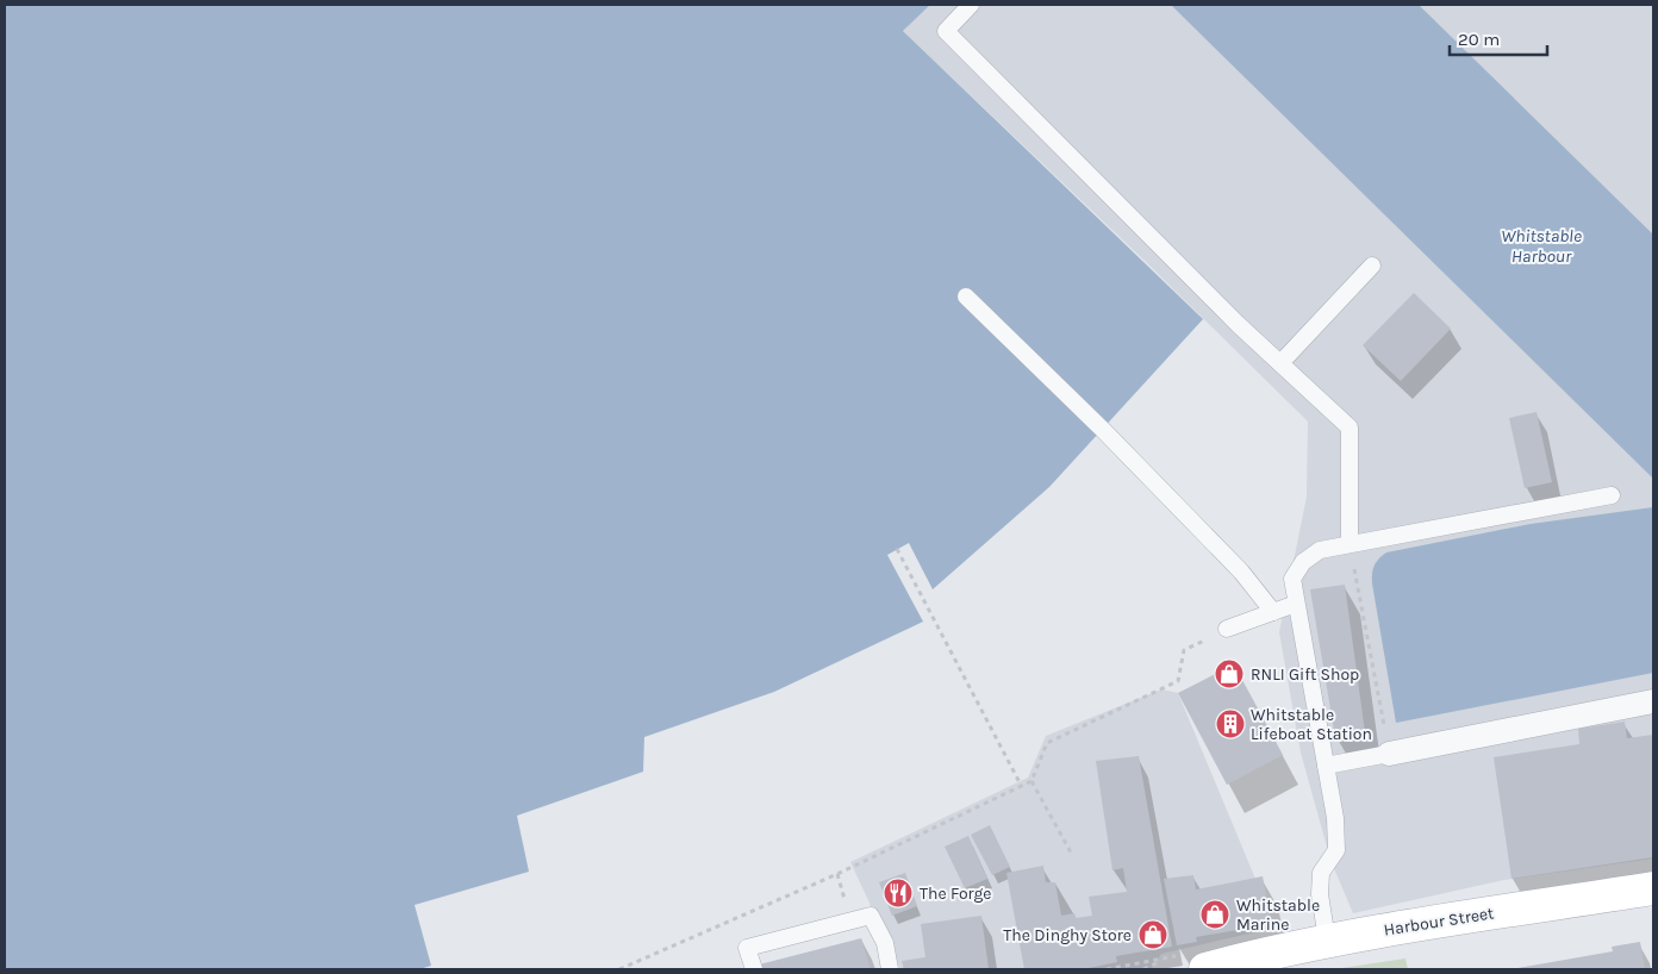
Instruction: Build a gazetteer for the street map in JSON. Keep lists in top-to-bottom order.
{
  "streets": {
    "main road": ["Harbour Street"]
  },
  "water": ["Whitstable Harbour"],
  "places": {
    "shop": ["RNLI Gift Shop", "Whitstable Marine", "The Dinghy Store"],
    "building": ["Whitstable Lifeboat Station"],
    "restaurant": ["The Forge"]
  },
  "scale_bar": "20 m"
}
